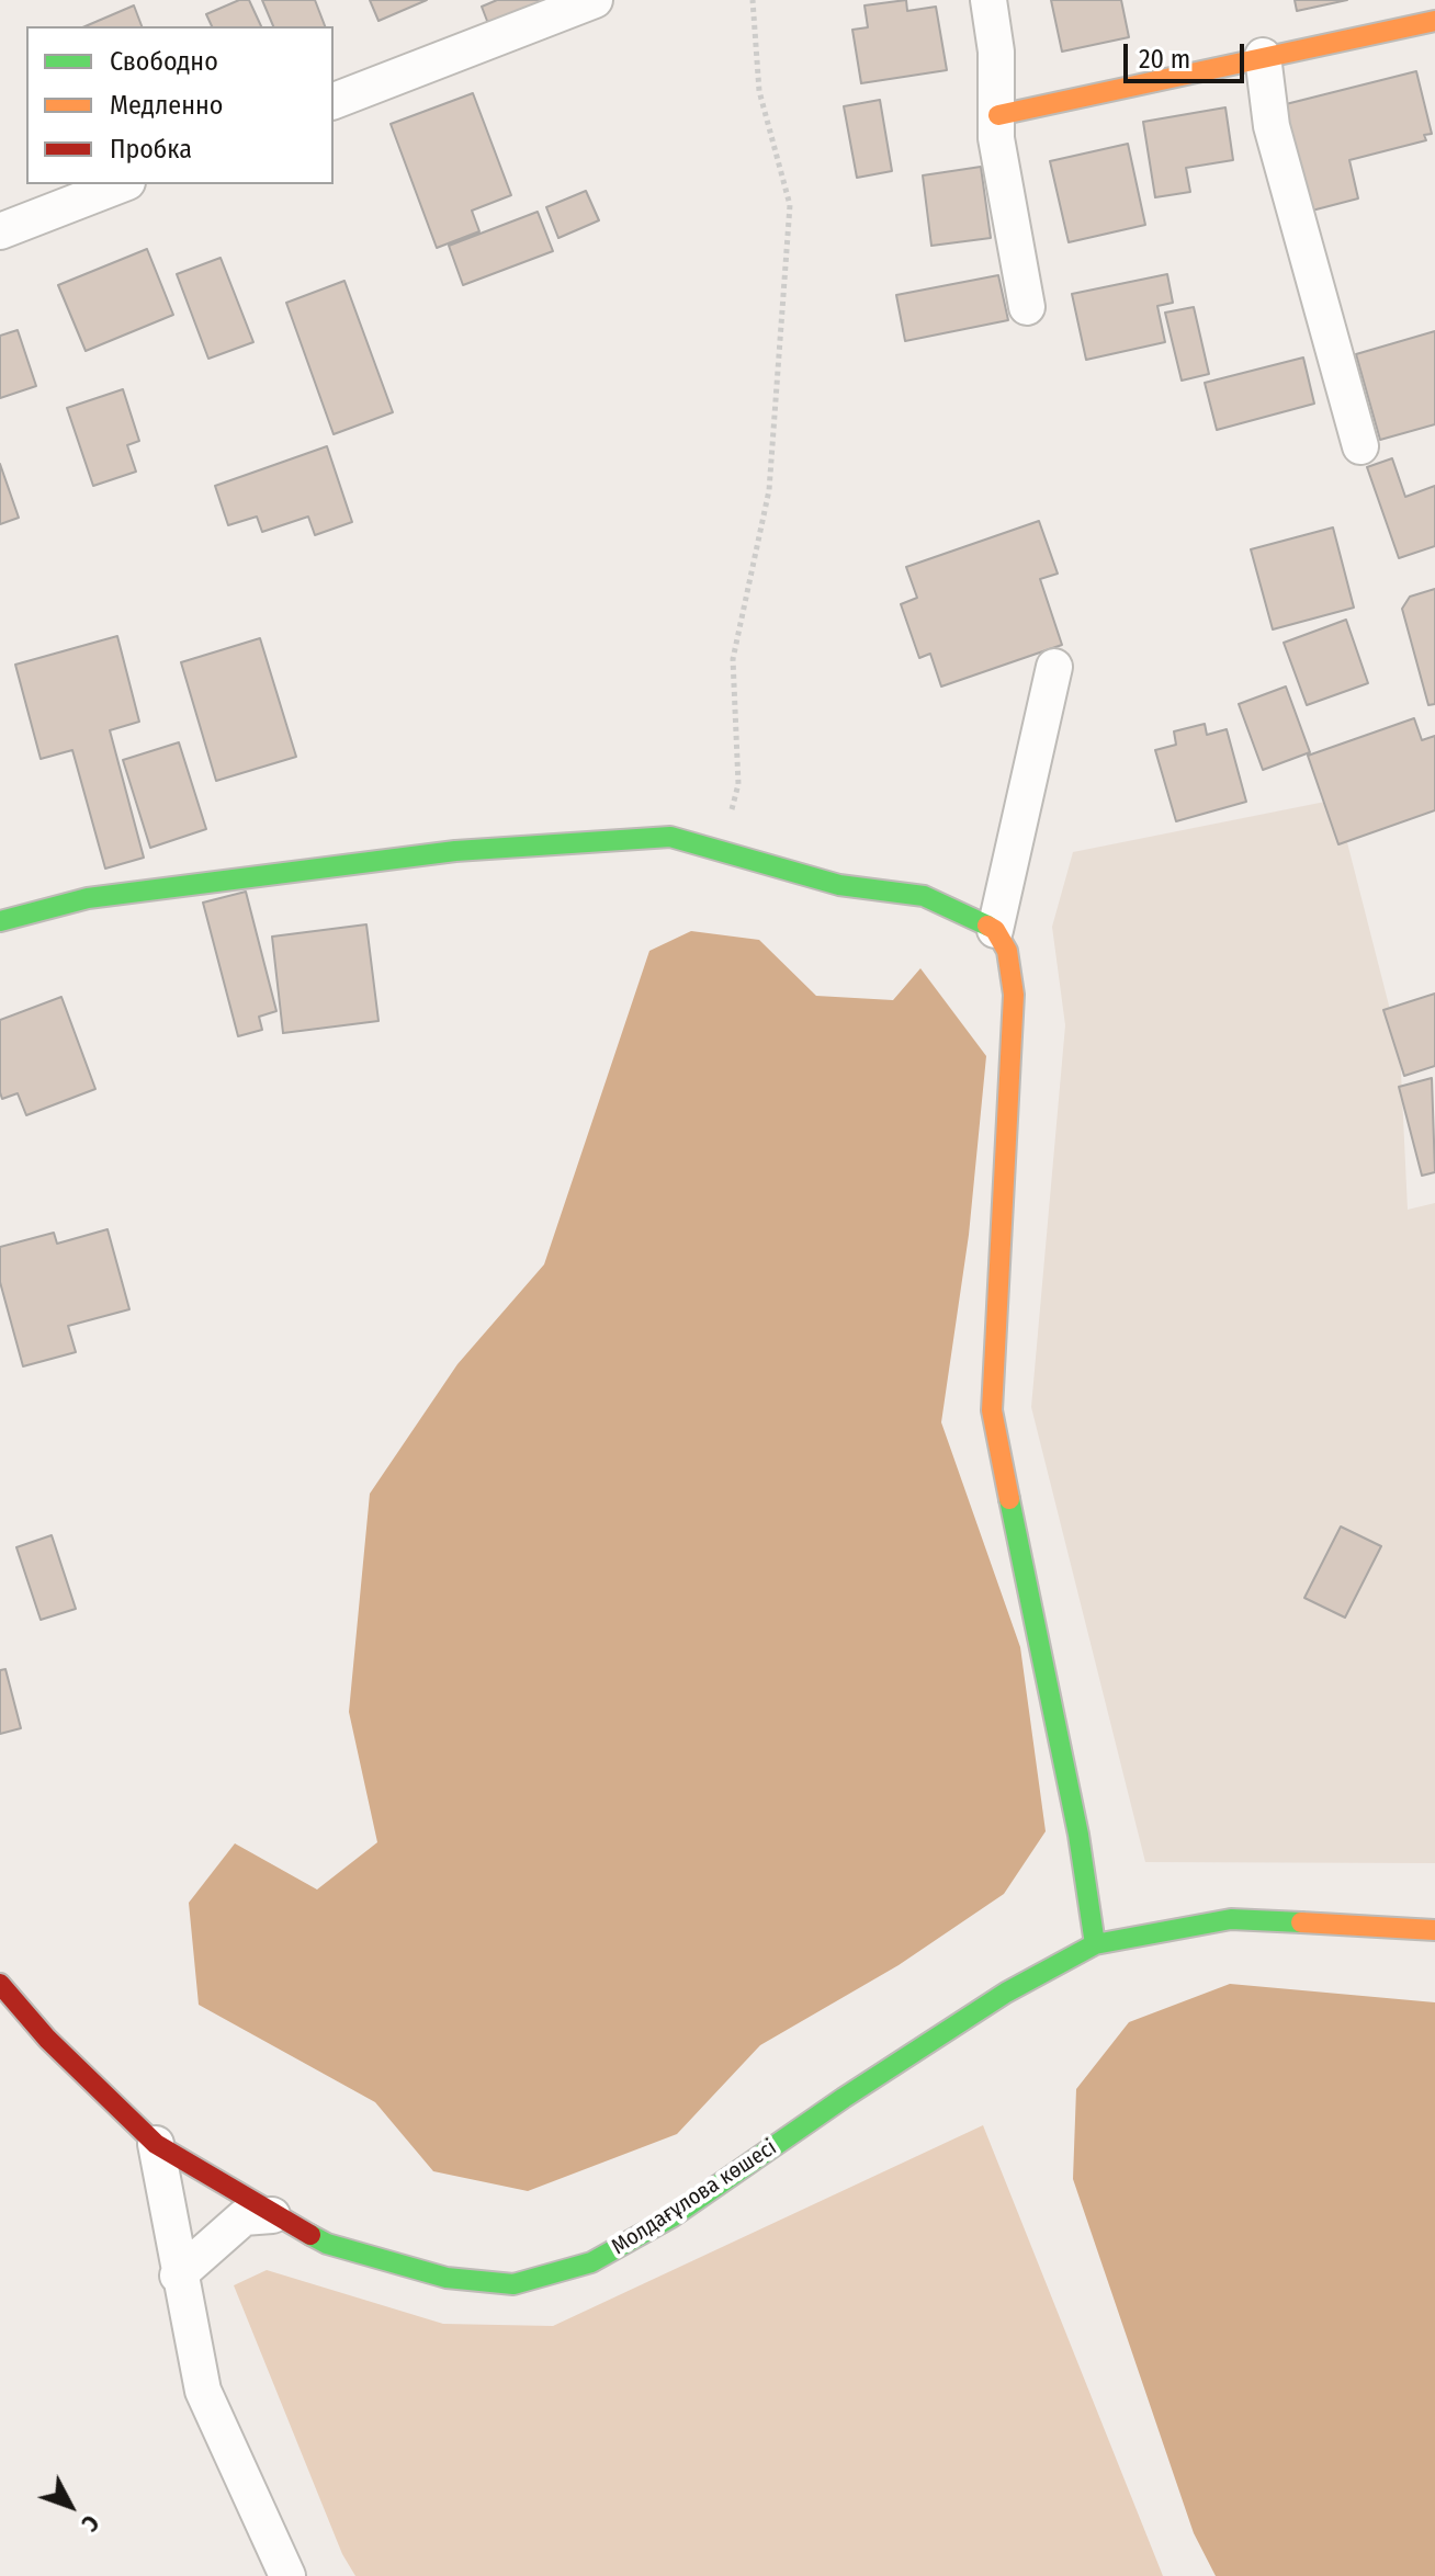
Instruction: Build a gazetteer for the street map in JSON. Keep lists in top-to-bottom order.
{
  "streets": {
    "street": ["Молдағұлова көшесі"]
  },
  "legend": ["Свободно", "Медленно", "Пробка"],
  "scale_bar": "20 m",
  "north": "bottom right"
}
